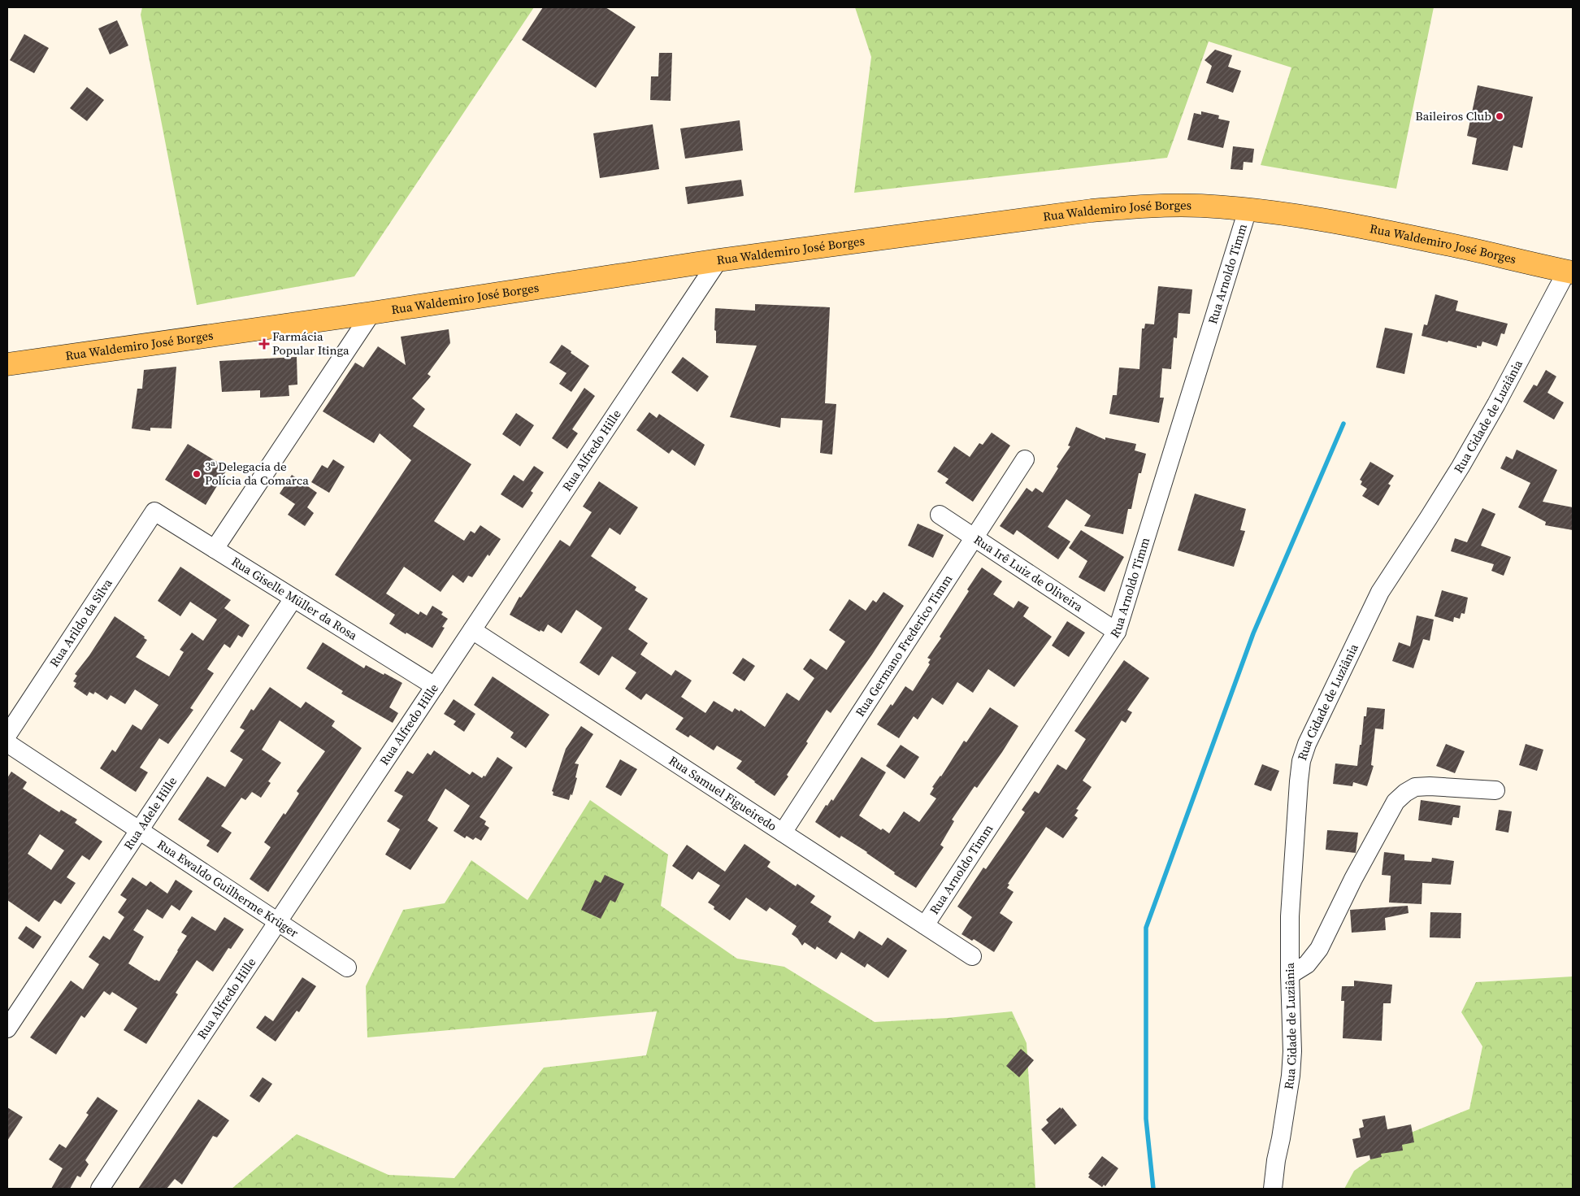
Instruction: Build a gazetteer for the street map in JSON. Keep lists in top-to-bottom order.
{
  "streets": {
    "main road": ["Rua Waldemiro José Borges"],
    "street": [
      "Rua Arnoldo Timm",
      "Rua Cidade de Luziânia",
      "Rua Alfredo Hille",
      "Rua Irê Luiz de Oliveira",
      "Rua Giselle Müller da Rosa",
      "Rua Arildo da Silva",
      "Rua Germano Frederico Timm",
      "Rua Samuel Figueiredo",
      "Rua Adele Hille",
      "Rua Ewaldo Guilherme Krüger"
    ]
  },
  "crossings": [
    ["Rua Waldemiro José Borges", "Rua Arnoldo Timm"],
    ["Rua Waldemiro José Borges", "Rua Cidade de Luziânia"],
    ["Rua Waldemiro José Borges", "Rua Alfredo Hille"],
    ["Rua Arnoldo Timm", "Rua Irê Luiz de Oliveira"],
    ["Rua Arnoldo Timm", "Rua Samuel Figueiredo"],
    ["Rua Alfredo Hille", "Rua Giselle Müller da Rosa"],
    ["Rua Alfredo Hille", "Rua Samuel Figueiredo"],
    ["Rua Alfredo Hille", "Rua Ewaldo Guilherme Krüger"],
    ["Rua Irê Luiz de Oliveira", "Rua Germano Frederico Timm"],
    ["Rua Giselle Müller da Rosa", "Rua Arildo da Silva"],
    ["Rua Giselle Müller da Rosa", "Rua Adele Hille"],
    ["Rua Germano Frederico Timm", "Rua Samuel Figueiredo"],
    ["Rua Adele Hille", "Rua Ewaldo Guilherme Krüger"]
  ],
  "places": {
    "other": ["Baileiros Club", "3ª Delegacia de Polícia da Comarca"],
    "health": ["Farmácia Popular Itinga"]
  }
}
